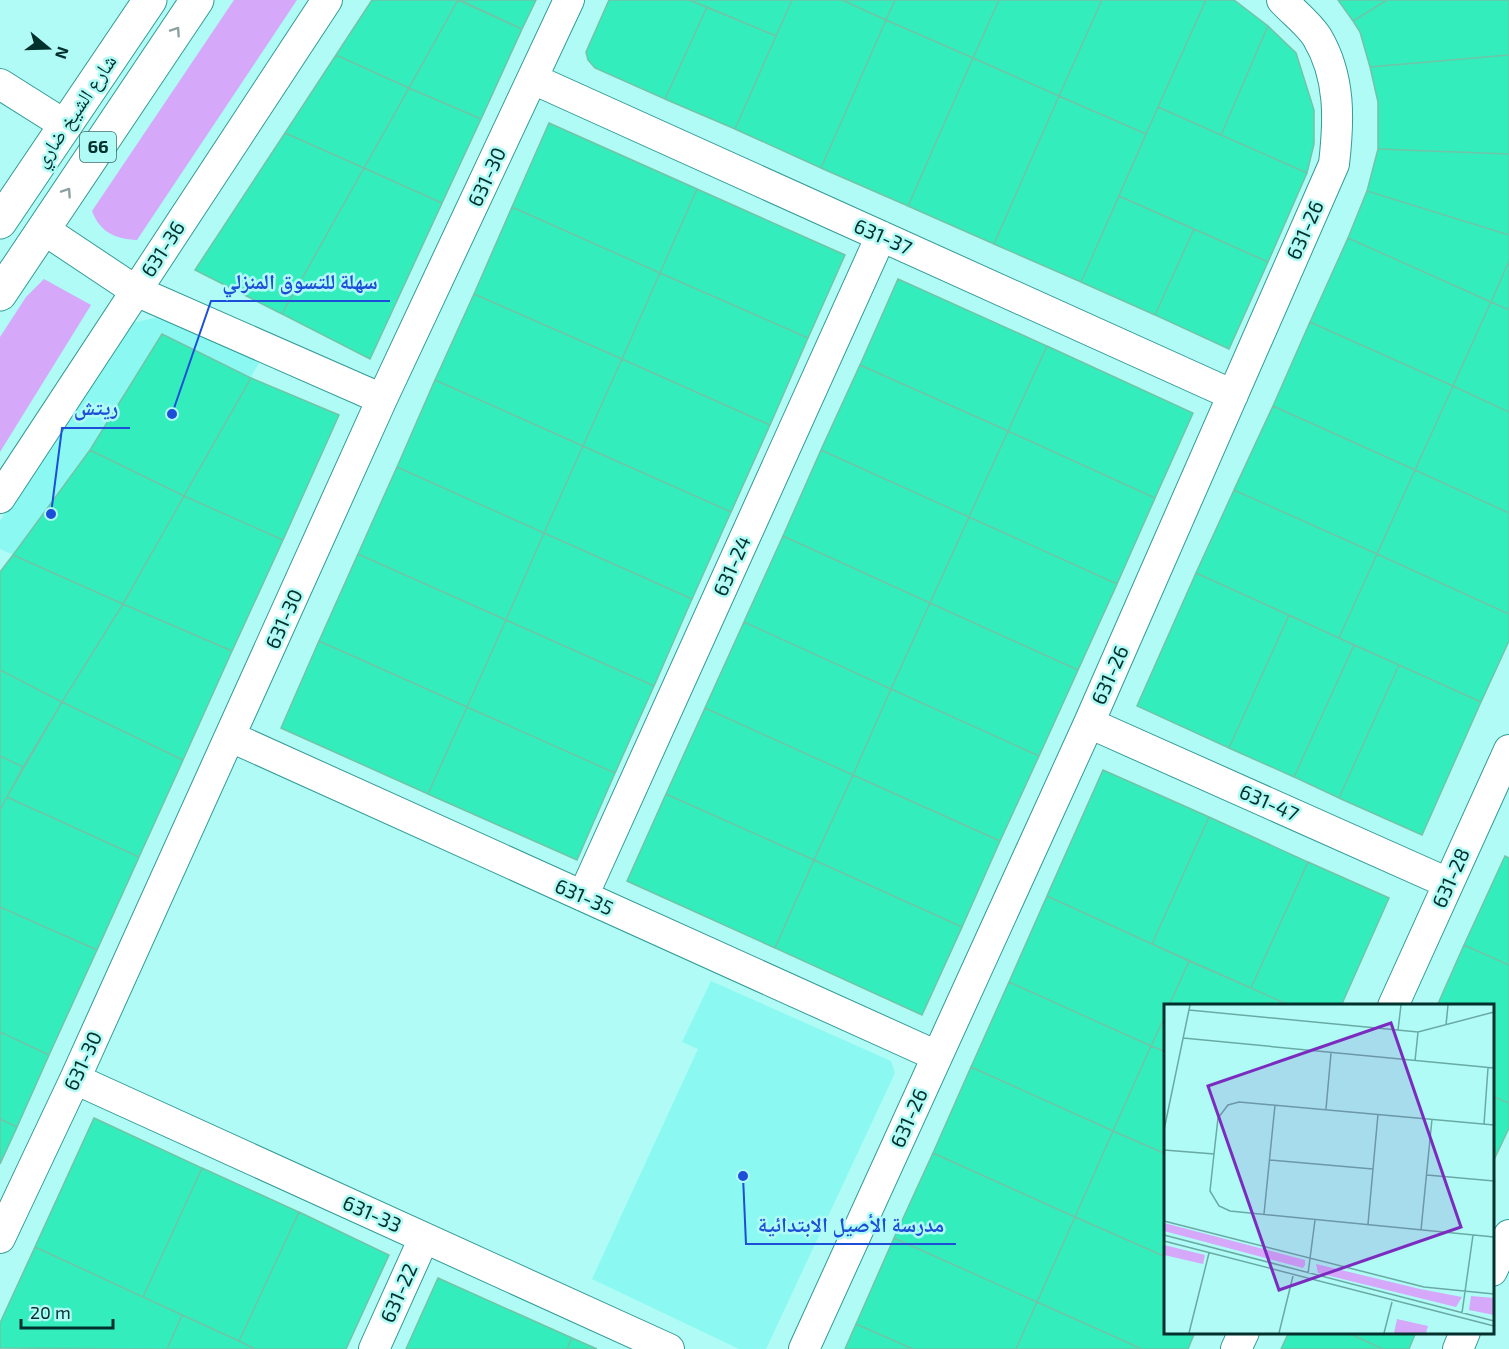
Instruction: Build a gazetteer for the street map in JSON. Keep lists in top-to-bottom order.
{
  "streets": {
    "main road": ["شارع الشيخ ضاري", "66"],
    "street": [
      "631-30",
      "631-26",
      "631-37",
      "631-36",
      "631-24",
      "631-47",
      "631-28",
      "631-35",
      "631-33",
      "631-22"
    ]
  },
  "crossings": [
    ["631-30", "631-37"],
    ["631-30", "631-35"],
    ["631-30", "631-33"],
    ["631-26", "631-37"],
    ["631-26", "631-47"],
    ["631-26", "631-35"],
    ["631-37", "631-24"],
    ["631-24", "631-35"],
    ["631-47", "631-28"],
    ["631-33", "631-22"]
  ],
  "places": ["سهلة للتسوق المنزلي", "ريتش", "مدرسة الأصيل الابتدائية"],
  "scale_bar": "20 m",
  "north": "right"
}
